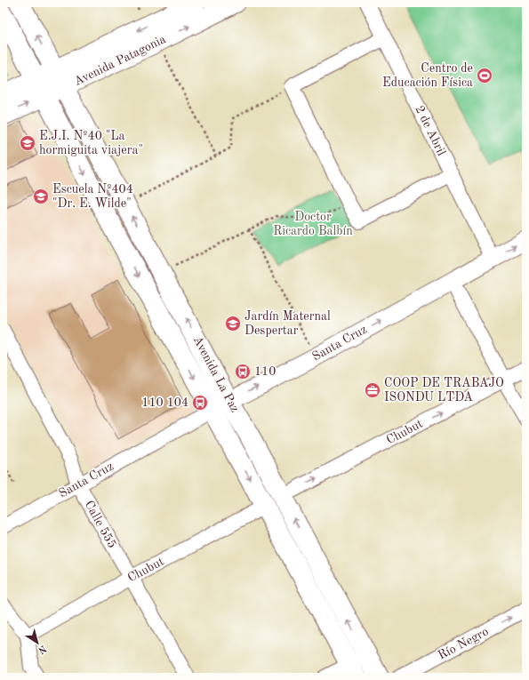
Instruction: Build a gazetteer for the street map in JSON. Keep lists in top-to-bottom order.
{
  "streets": {
    "main road": ["Avenida Patagonia", "Avenida La Paz"],
    "street": [
      "2 de Abril",
      "Santa Cruz",
      "Chubut",
      "Calle 555",
      "Río Negro"
    ]
  },
  "crossings": [
    ["Avenida Patagonia", "Avenida La Paz"],
    ["2 de Abril", "Santa Cruz"],
    ["Santa Cruz", "Avenida La Paz"],
    ["Santa Cruz", "Calle 555"],
    ["Avenida La Paz", "Chubut"],
    ["Chubut", "Calle 555"]
  ],
  "one_way": ["Santa Cruz", "Chubut", "Río Negro"],
  "parks": ["Doctor Ricardo Balbín"],
  "places": {
    "sports": ["Centro de Educación Física"],
    "school or university": ["E.J.I. Nº40 \"La hormiguita viajera\"", "Escuela Nº404 \"Dr. E. Wilde\"", "Jardín Maternal Despertar"],
    "bus stop": ["110", "110 104"],
    "office": ["COOP DE TRABAJO ISONDU LTDA"]
  },
  "north": "bottom right"
}
